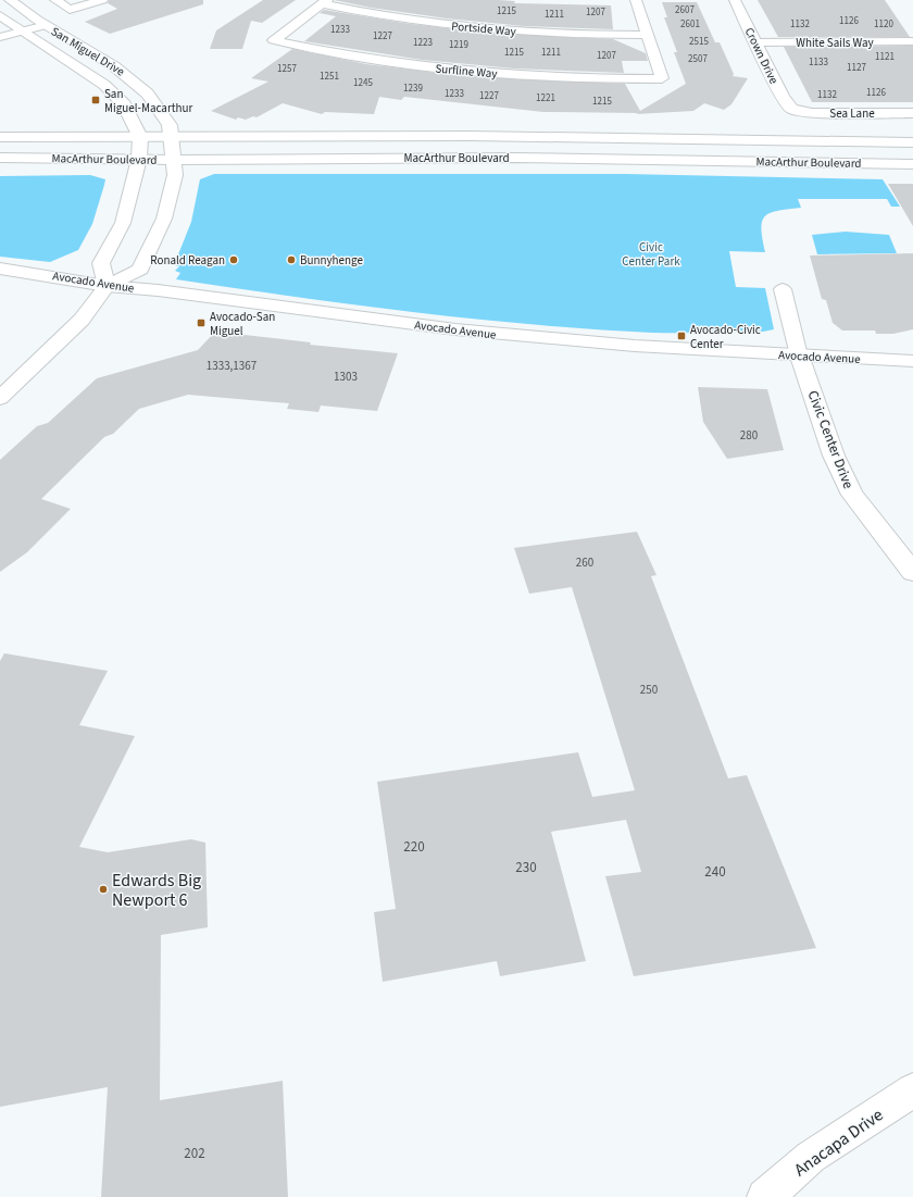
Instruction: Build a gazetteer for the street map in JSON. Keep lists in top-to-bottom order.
{
  "streets": {
    "main road": [
      "San Miguel Drive",
      "Crown Drive",
      "Sea Lane",
      "MacArthur Boulevard",
      "Avocado Avenue",
      "Civic Center Drive",
      "Anacapa Drive"
    ],
    "street": ["Portside Way", "White Sails Way", "Surfline Way"]
  },
  "crossings": [
    ["Portside Way", "Surfline Way"],
    ["White Sails Way", "Crown Drive"],
    ["San Miguel Drive", "MacArthur Boulevard"],
    ["San Miguel Drive", "Avocado Avenue"],
    ["Crown Drive", "Sea Lane"],
    ["Avocado Avenue", "Civic Center Drive"]
  ],
  "parks": ["Civic Center Park"],
  "places": {
    "transit": ["San Miguel-Macarthur", "Avocado-San Miguel", "Avocado-Civic Center"],
    "other": ["Ronald Reagan", "Bunnyhenge", "Edwards Big Newport 6"]
  },
  "house_numbers": [
    "2607",
    "1215",
    "1207",
    "1211",
    "1126",
    "2601",
    "1132",
    "1120",
    "1233",
    "1227",
    "2515",
    "1223",
    "1219",
    "1215",
    "1211",
    "1207",
    "1121",
    "2507",
    "1133",
    "1127",
    "1257",
    "1251",
    "1245",
    "1239",
    "1126",
    "1233",
    "1132",
    "1227",
    "1221",
    "1215",
    "1333,1367",
    "1303",
    "280",
    "260",
    "250",
    "220",
    "230",
    "240",
    "202"
  ]
}
